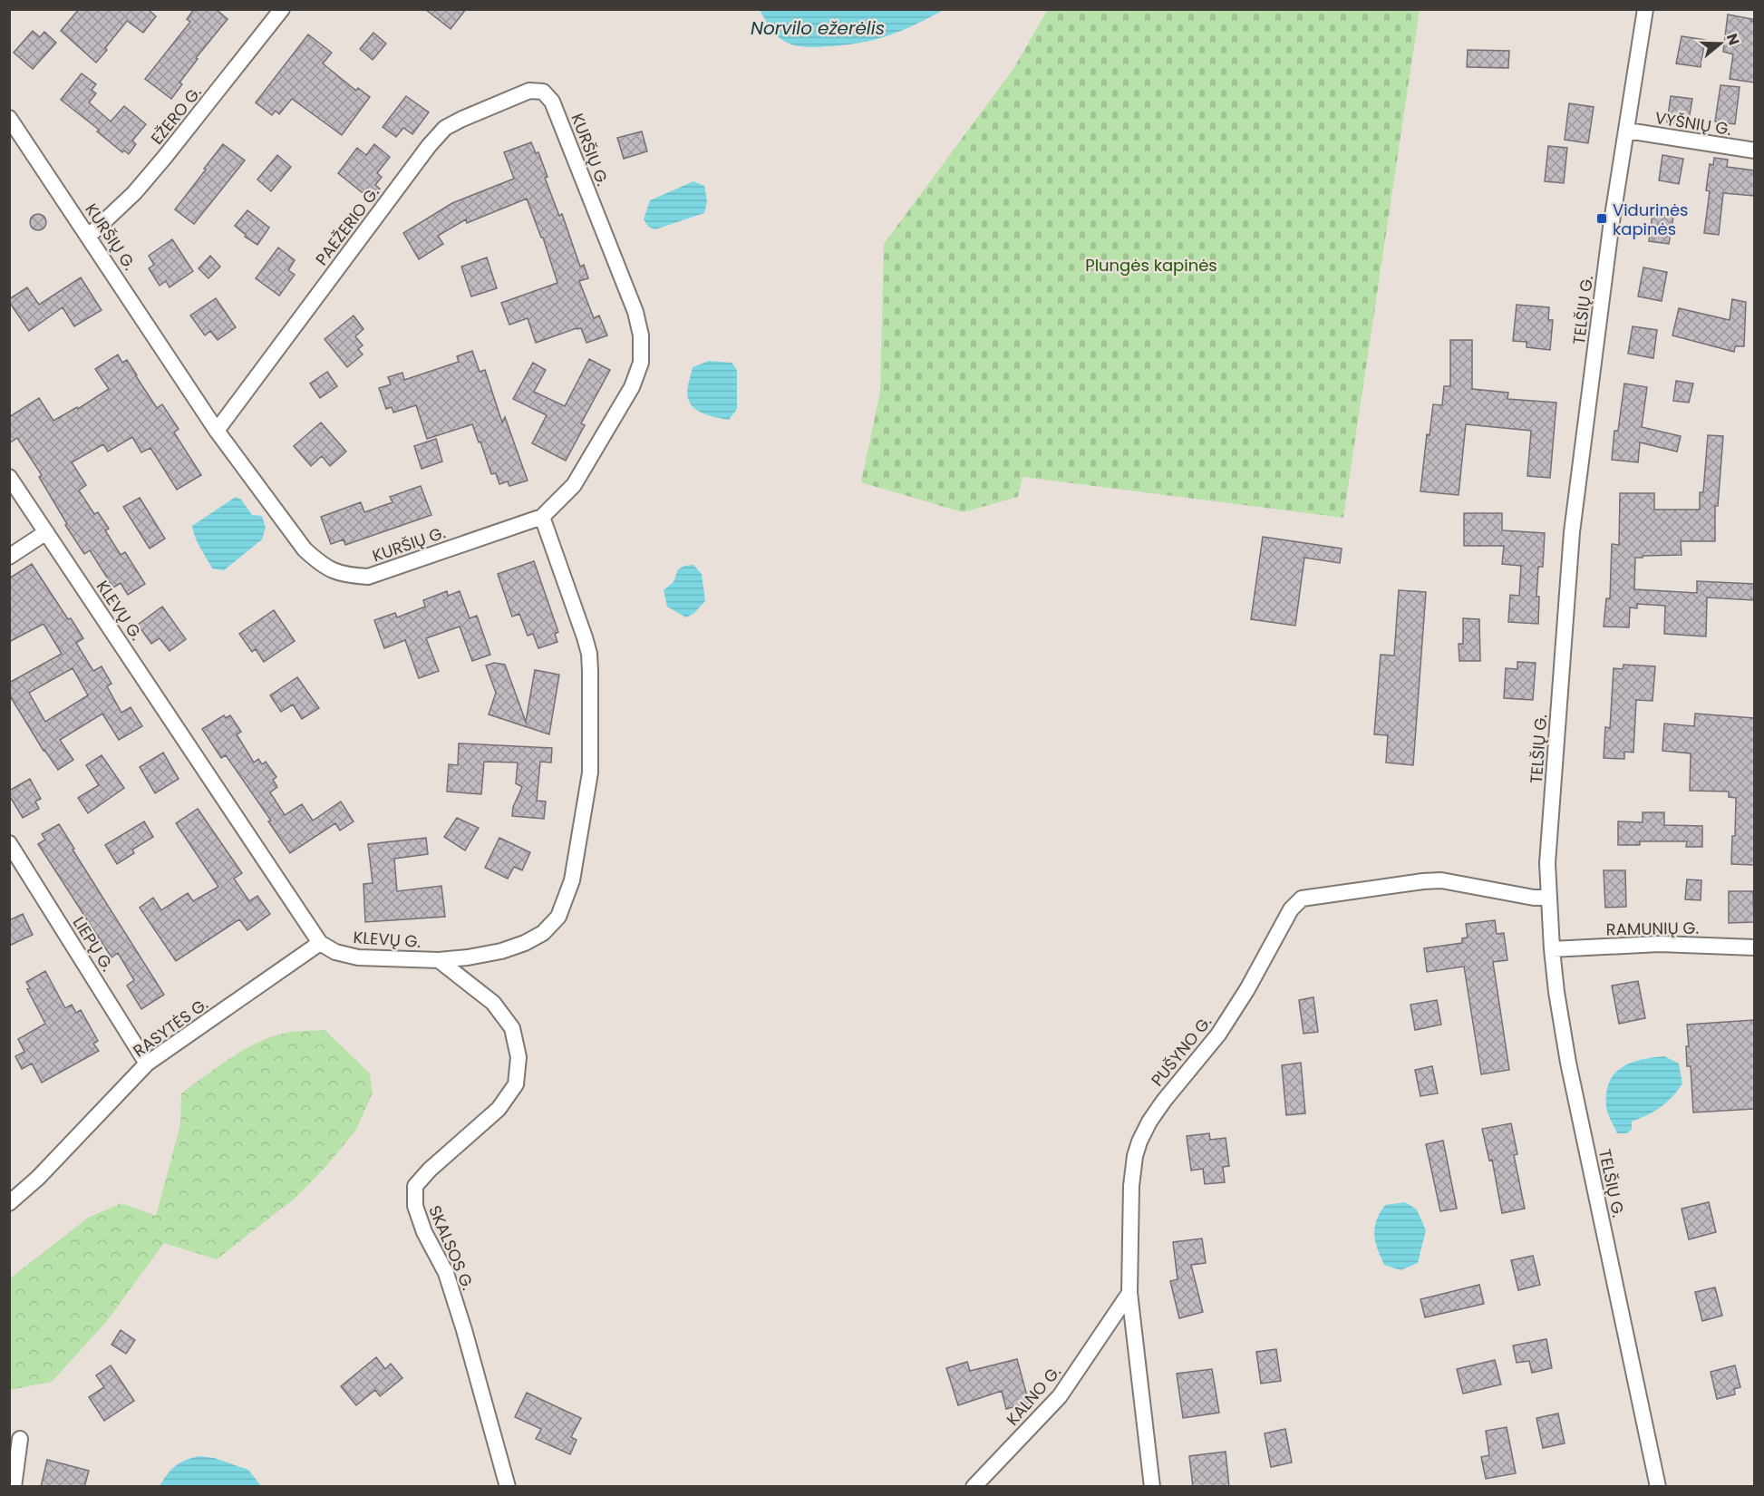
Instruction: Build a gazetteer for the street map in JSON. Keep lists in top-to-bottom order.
{
  "streets": {
    "street": [
      "EŽERO G.",
      "VYŠNIŲ G.",
      "KURŠIŲ G.",
      "PAEŽERIO G.",
      "TELŠIŲ G.",
      "KLEVŲ G.",
      "RAMUNIŲ G.",
      "LIEPŲ G.",
      "RASYTĖS G.",
      "PUŠYNO G.",
      "SKALSOS G.",
      "KALNO G."
    ]
  },
  "crossings": [
    ["EŽERO G.", "KURŠIŲ G."],
    ["VYŠNIŲ G.", "TELŠIŲ G."],
    ["KURŠIŲ G.", "PAEŽERIO G."],
    ["KURŠIŲ G.", "KLEVŲ G."],
    ["TELŠIŲ G.", "RAMUNIŲ G."],
    ["TELŠIŲ G.", "PUŠYNO G."],
    ["KLEVŲ G.", "RASYTĖS G."],
    ["KLEVŲ G.", "SKALSOS G."],
    ["LIEPŲ G.", "RASYTĖS G."],
    ["PUŠYNO G.", "KALNO G."]
  ],
  "water": ["Norvilo ežerėlis"],
  "parks": ["Plungės kapinės"],
  "places": {
    "transit": ["Vidurinės kapinės"]
  },
  "north": "right"
}
